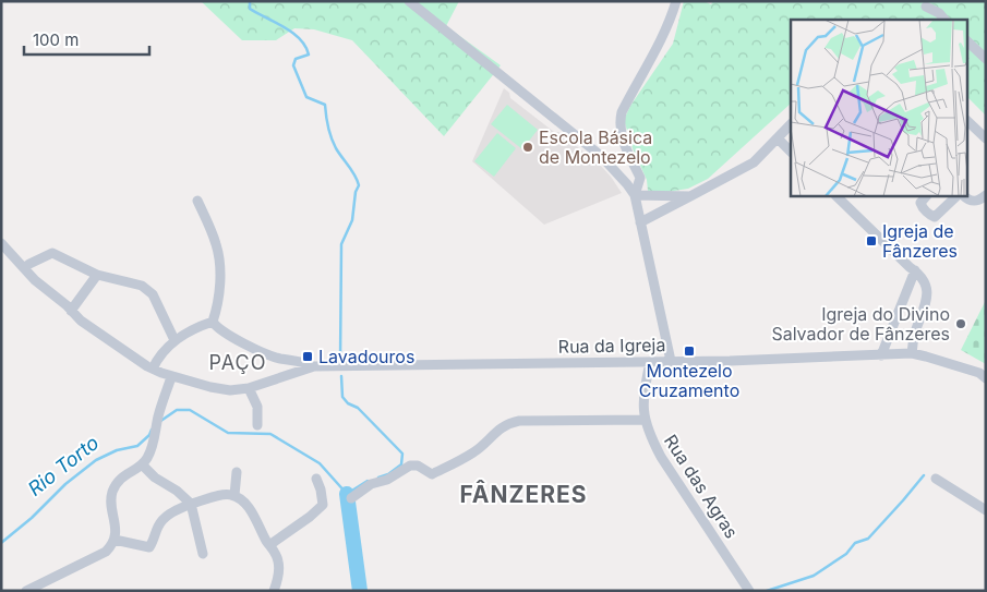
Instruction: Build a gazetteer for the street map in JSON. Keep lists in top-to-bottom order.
{
  "streets": {
    "street": ["Rua da Igreja", "Rua das Agras"]
  },
  "crossings": [
    ["Rua da Igreja", "Rua das Agras"]
  ],
  "districts": ["PAÇO", "FÂNZERES"],
  "water": ["Rio Torto"],
  "places": {
    "other": ["Escola Básica de Montezelo", "Igreja do Divino Salvador de Fânzeres"],
    "transit": ["Igreja de Fânzeres", "Montezelo Cruzamento", "Lavadouros"]
  },
  "scale_bar": "100 m"
}
